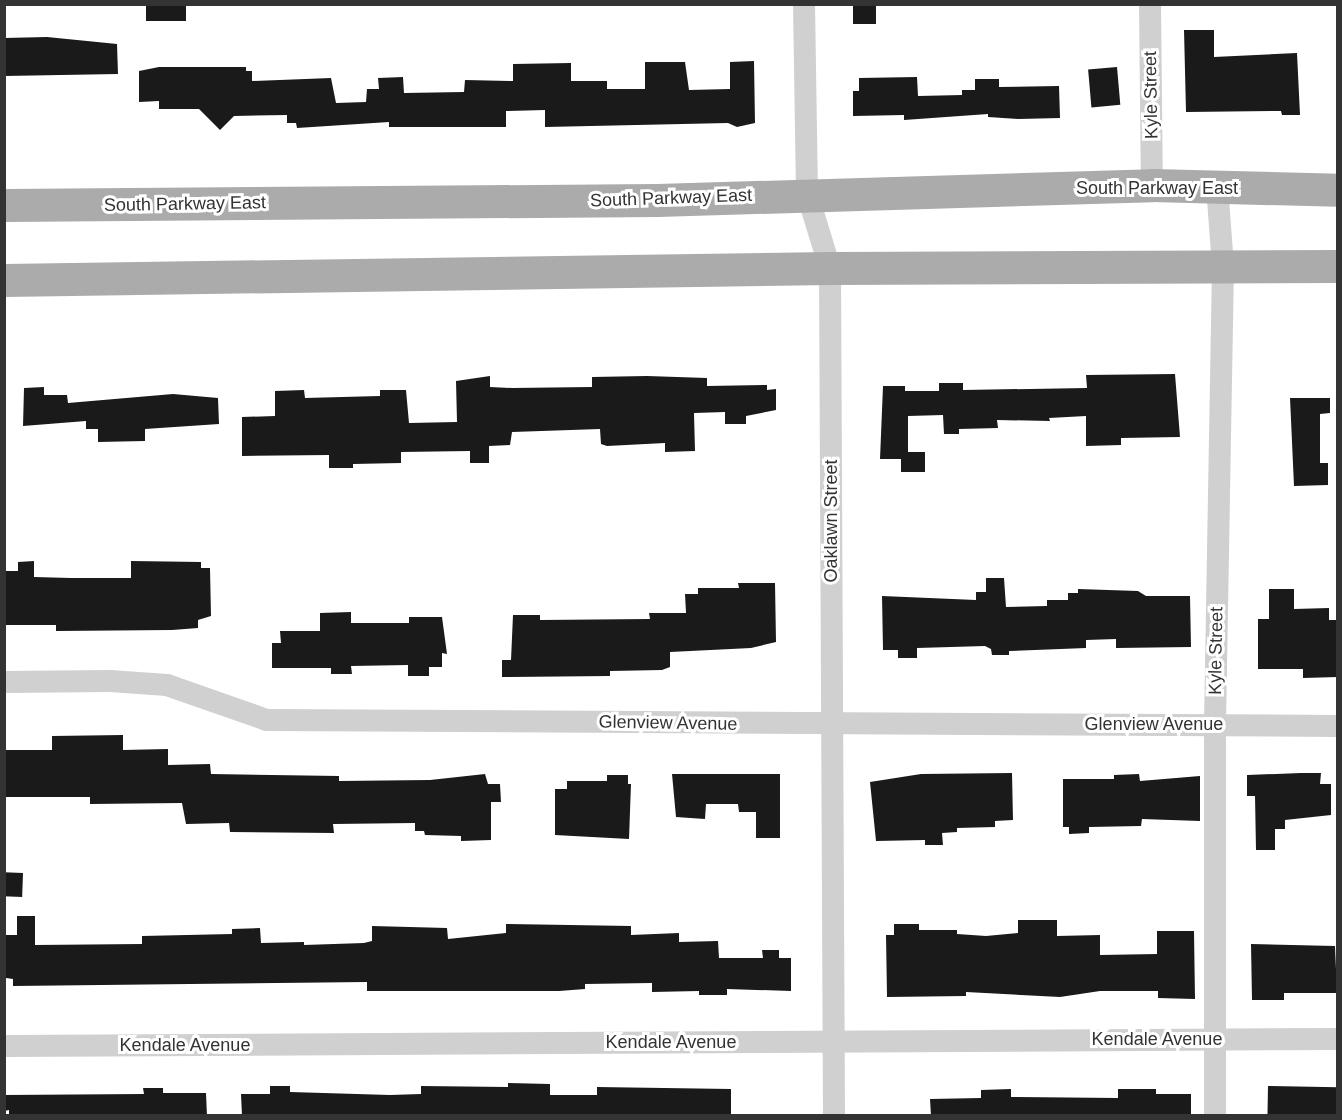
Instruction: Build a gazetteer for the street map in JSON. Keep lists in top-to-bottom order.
{
  "streets": {
    "main road": ["South Parkway East"],
    "street": [
      "Kyle Street",
      "Oaklawn Street",
      "Glenview Avenue",
      "Kendale Avenue"
    ]
  },
  "crossings": [
    ["Kyle Street", "South Parkway East"],
    ["Kyle Street", "Glenview Avenue"],
    ["Kyle Street", "Kendale Avenue"],
    ["South Parkway East", "Oaklawn Street"],
    ["Oaklawn Street", "Glenview Avenue"],
    ["Oaklawn Street", "Kendale Avenue"]
  ]
}
